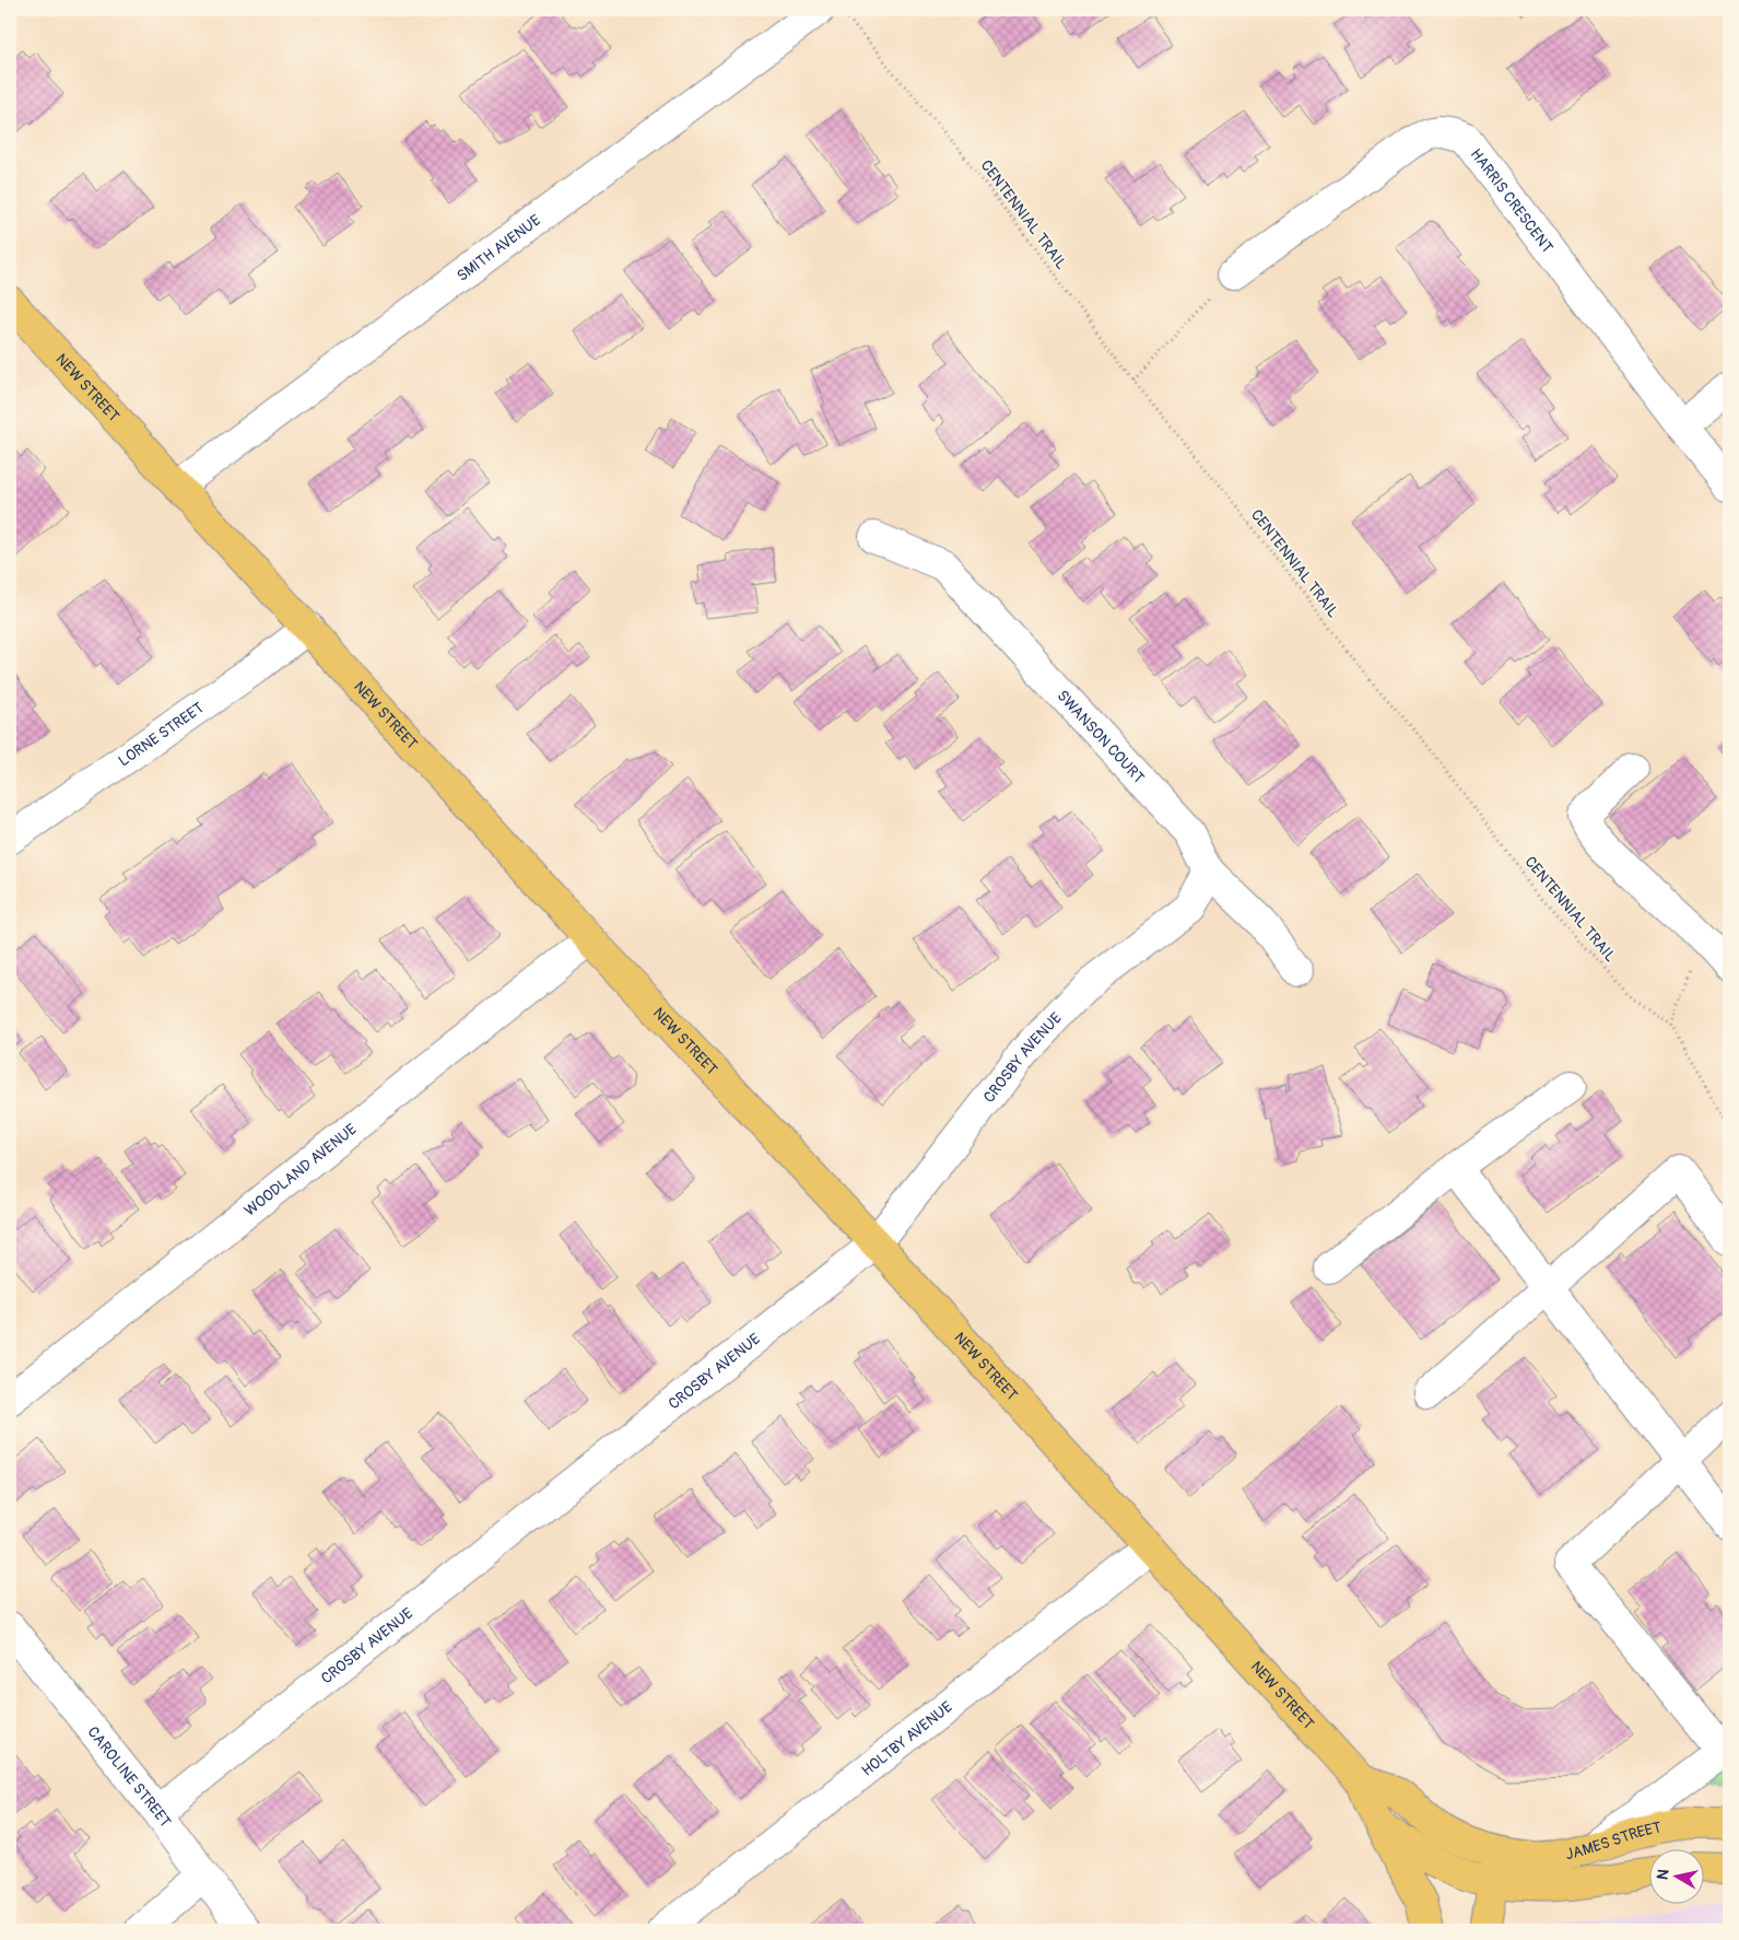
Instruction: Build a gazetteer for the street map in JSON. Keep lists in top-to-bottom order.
{
  "streets": {
    "main road": ["NEW STREET", "JAMES STREET"],
    "street": [
      "HARRIS CRESCENT",
      "SMITH AVENUE",
      "LORNE STREET",
      "SWANSON COURT",
      "CROSBY AVENUE",
      "WOODLAND AVENUE",
      "HOLTBY AVENUE",
      "CAROLINE STREET"
    ],
    "path": ["CENTENNIAL TRAIL"]
  },
  "crossings": [
    ["CENTENNIAL TRAIL", "SMITH AVENUE"],
    ["SMITH AVENUE", "NEW STREET"],
    ["NEW STREET", "LORNE STREET"],
    ["NEW STREET", "CROSBY AVENUE"],
    ["NEW STREET", "WOODLAND AVENUE"],
    ["NEW STREET", "HOLTBY AVENUE"],
    ["SWANSON COURT", "CROSBY AVENUE"],
    ["CROSBY AVENUE", "CAROLINE STREET"]
  ],
  "north": "left"
}
